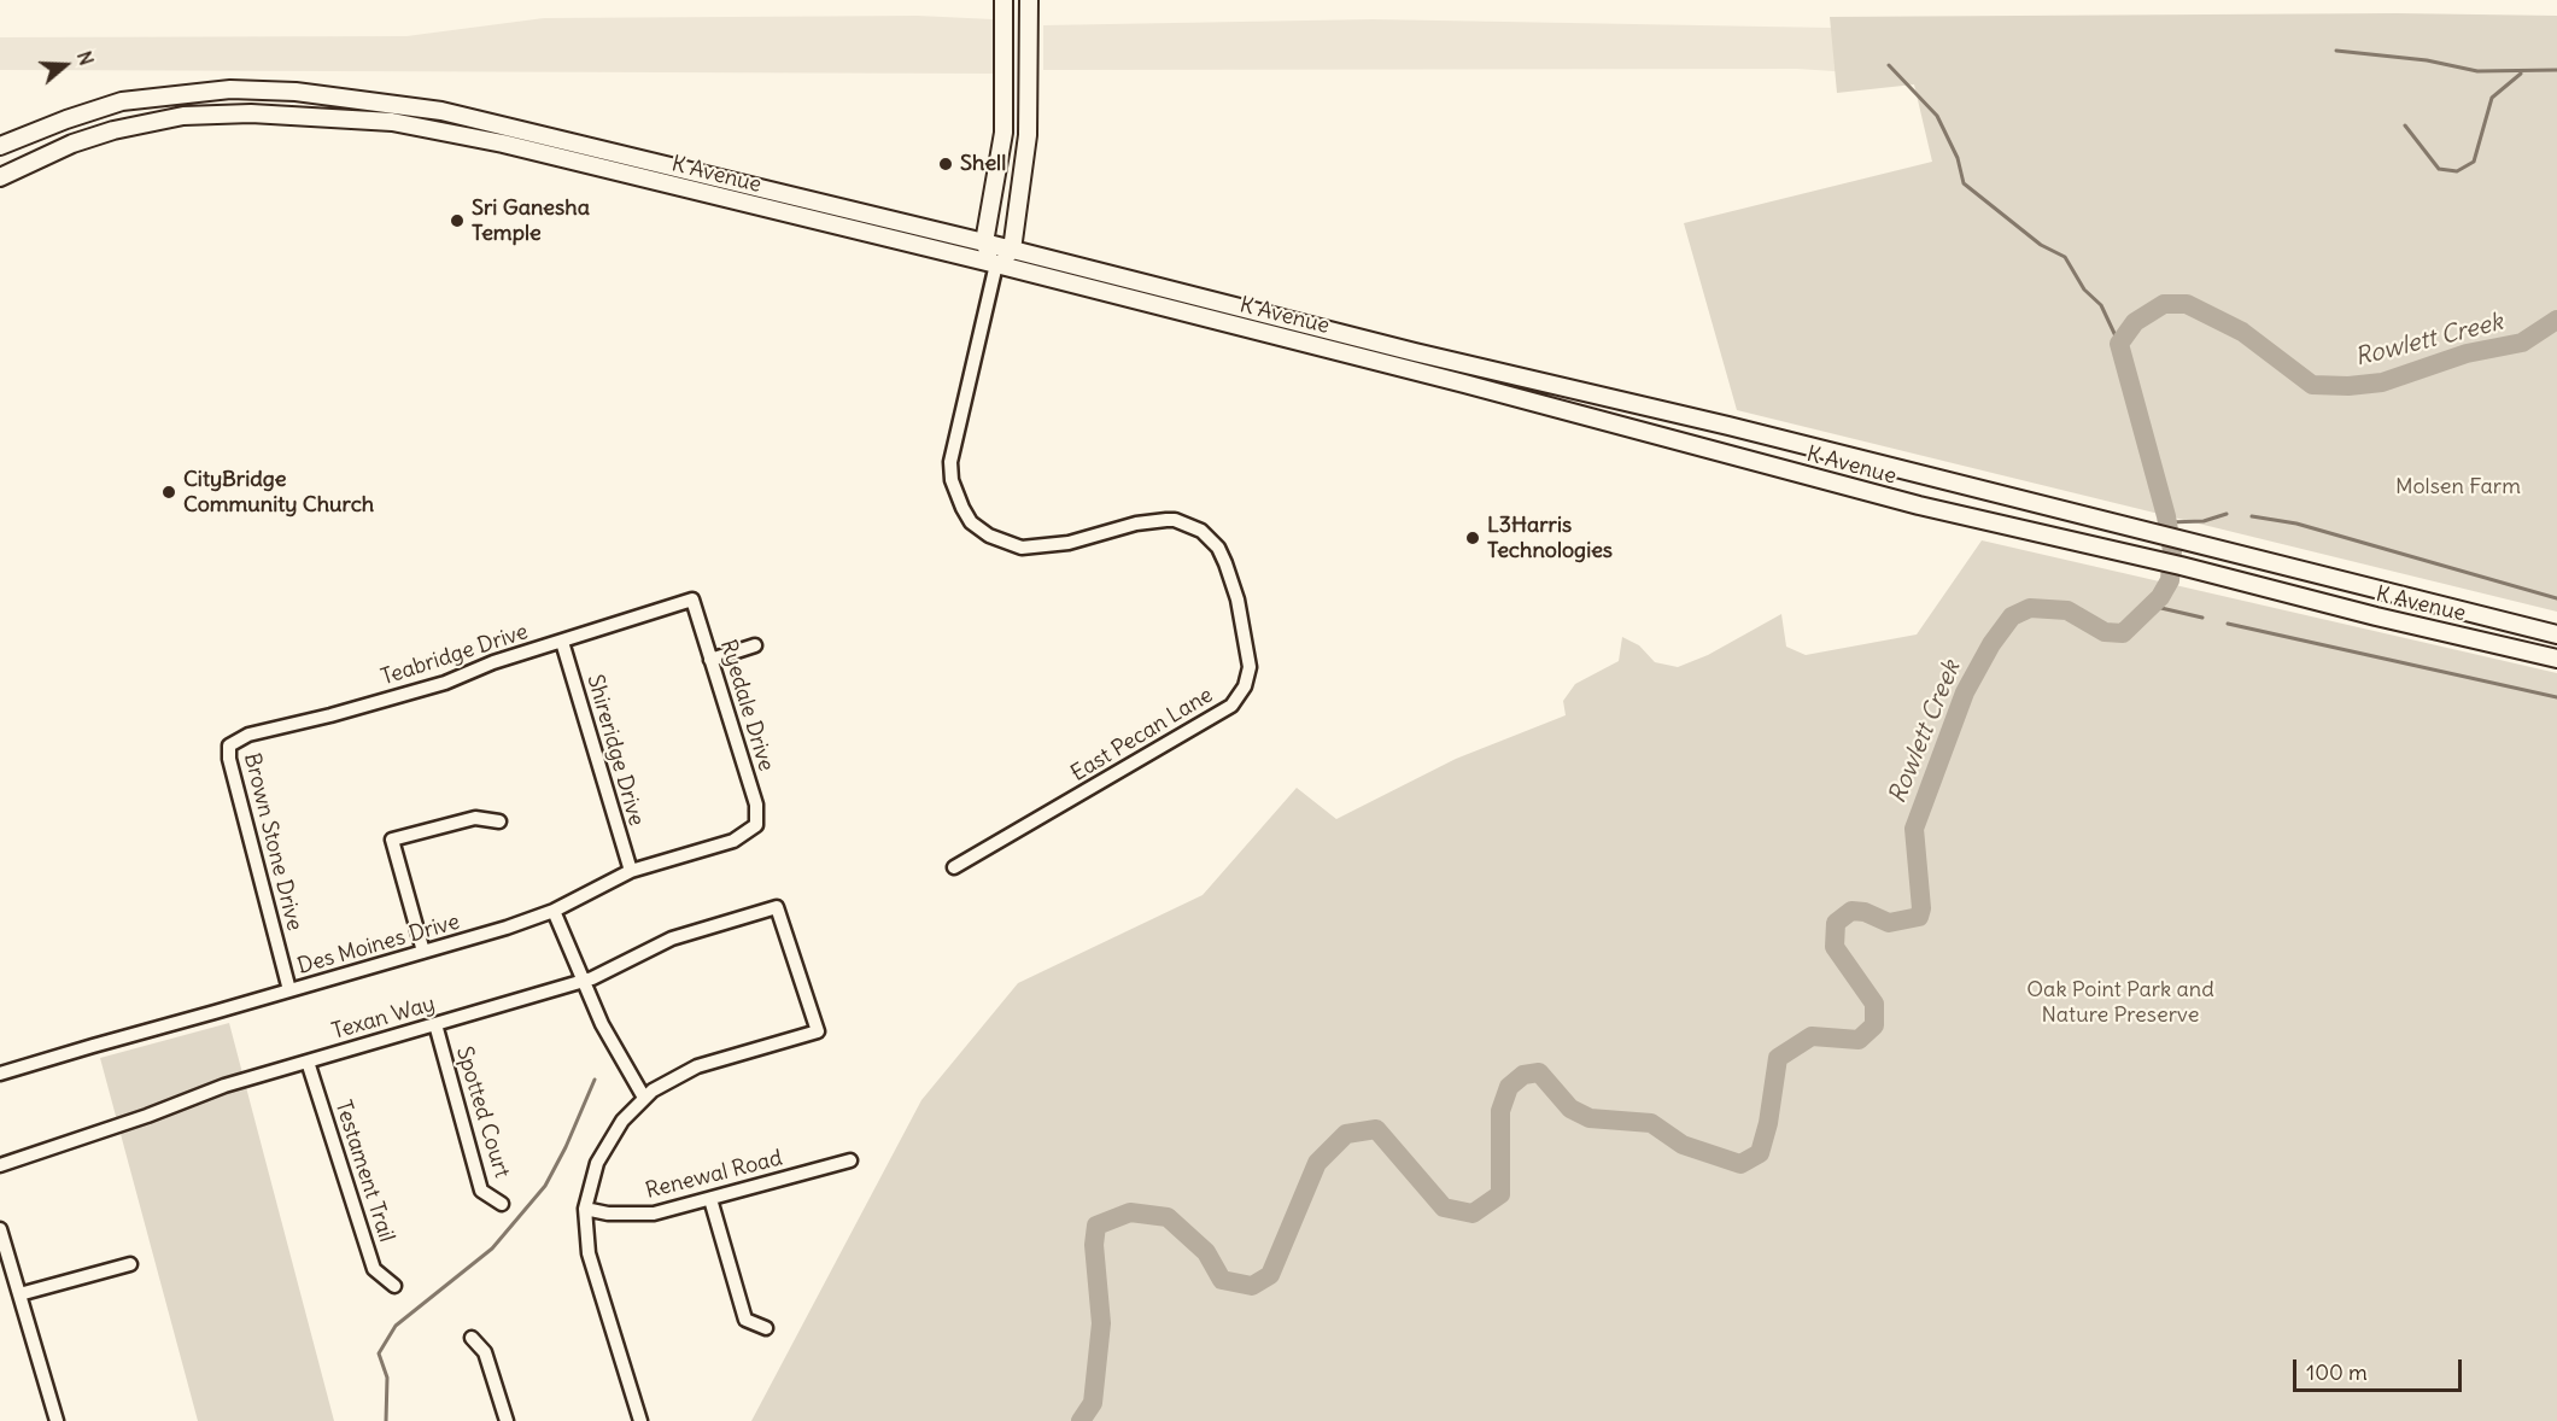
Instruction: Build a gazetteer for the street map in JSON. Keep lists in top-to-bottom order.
{
  "streets": {
    "main road": ["K Avenue"],
    "street": [
      "Teabridge Drive",
      "Ryedale Drive",
      "East Pecan Lane",
      "Shireridge Drive",
      "Brown Stone Drive",
      "Des Moines Drive",
      "Texan Way",
      "Spotted Court",
      "Testament Trail",
      "Renewal Road"
    ]
  },
  "crossings": [
    ["K Avenue", "East Pecan Lane"],
    ["Teabridge Drive", "Ryedale Drive"],
    ["Teabridge Drive", "Shireridge Drive"],
    ["Teabridge Drive", "Brown Stone Drive"],
    ["Ryedale Drive", "Des Moines Drive"],
    ["Shireridge Drive", "Des Moines Drive"],
    ["Brown Stone Drive", "Des Moines Drive"],
    ["Texan Way", "Spotted Court"],
    ["Texan Way", "Testament Trail"]
  ],
  "water": ["Rowlett Creek"],
  "parks": ["Molsen Farm", "Oak Point Park and Nature Preserve"],
  "places": [
    "Shell",
    "Sri Ganesha Temple",
    "CityBridge Community Church",
    "L3Harris Technologies"
  ],
  "scale_bar": "100 m",
  "north": "right"
}
